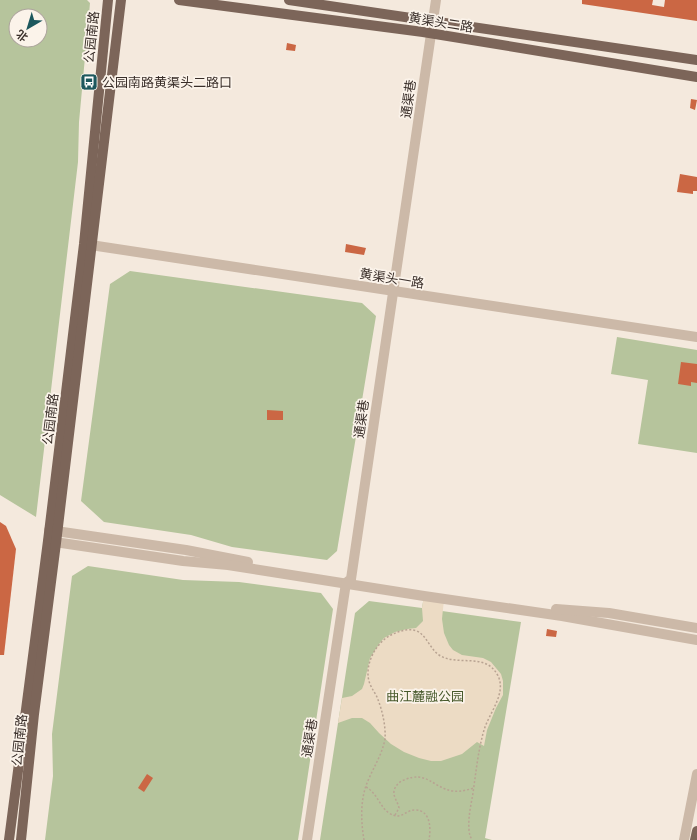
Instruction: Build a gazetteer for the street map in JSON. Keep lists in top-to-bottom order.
{
  "streets": {
    "main road": ["黄渠头二路", "公园南路"],
    "street": ["通渠巷", "黄渠头一路"]
  },
  "crossings": [
    ["黄渠头二路", "通渠巷"],
    ["公园南路", "黄渠头一路"],
    ["通渠巷", "黄渠头一路"]
  ],
  "parks": ["曲江麓融公园"],
  "places": {
    "bus stop": ["公园南路黄渠头二路口"]
  },
  "north": "bottom left"
}
